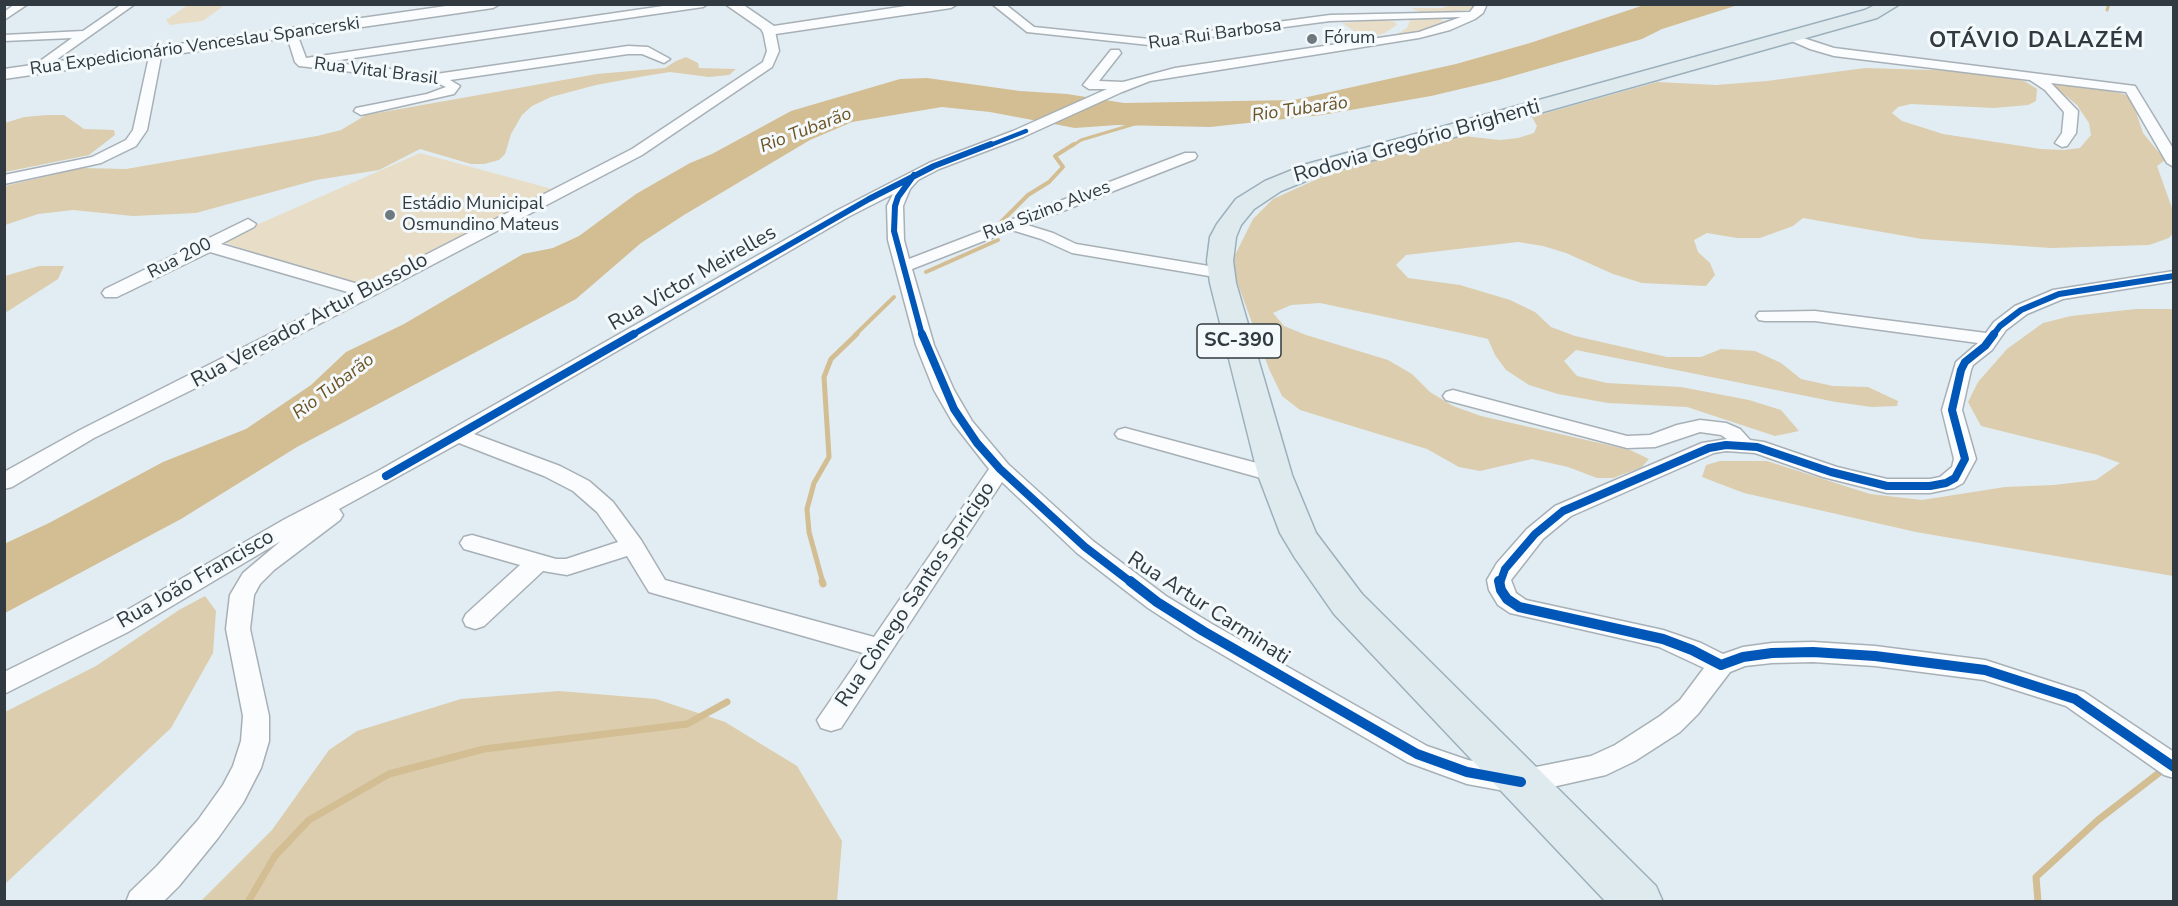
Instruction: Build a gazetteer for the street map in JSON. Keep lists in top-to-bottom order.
{
  "streets": {
    "main road": ["Rodovia Gregório Brighenti", "SC-390"],
    "street": [
      "Rua Rui Barbosa",
      "Rua Expedicionário Venceslau Spancerski",
      "Rua Vital Brasil",
      "Rua Sizino Alves",
      "Rua 200",
      "Rua Victor Meirelles",
      "Rua Vereador Artur Bussolo",
      "Rua João Francisco",
      "Rua Cônego Santos Spricigo",
      "Rua Artur Carminati"
    ]
  },
  "crossings": [
    ["Rua Expedicionário Venceslau Spancerski", "Rua Vital Brasil"],
    ["Rodovia Gregório Brighenti", "Rua Artur Carminati"],
    ["Rua Sizino Alves", "Rua Artur Carminati"],
    ["Rua Victor Meirelles", "Rua João Francisco"],
    ["Rua Victor Meirelles", "Rua Artur Carminati"],
    ["Rua Cônego Santos Spricigo", "Rua Artur Carminati"]
  ],
  "districts": ["OTÁVIO DALAZÉM"],
  "water": ["Rio Tubarão"],
  "places": ["Fórum", "Estádio Municipal Osmundino Mateus"]
}
